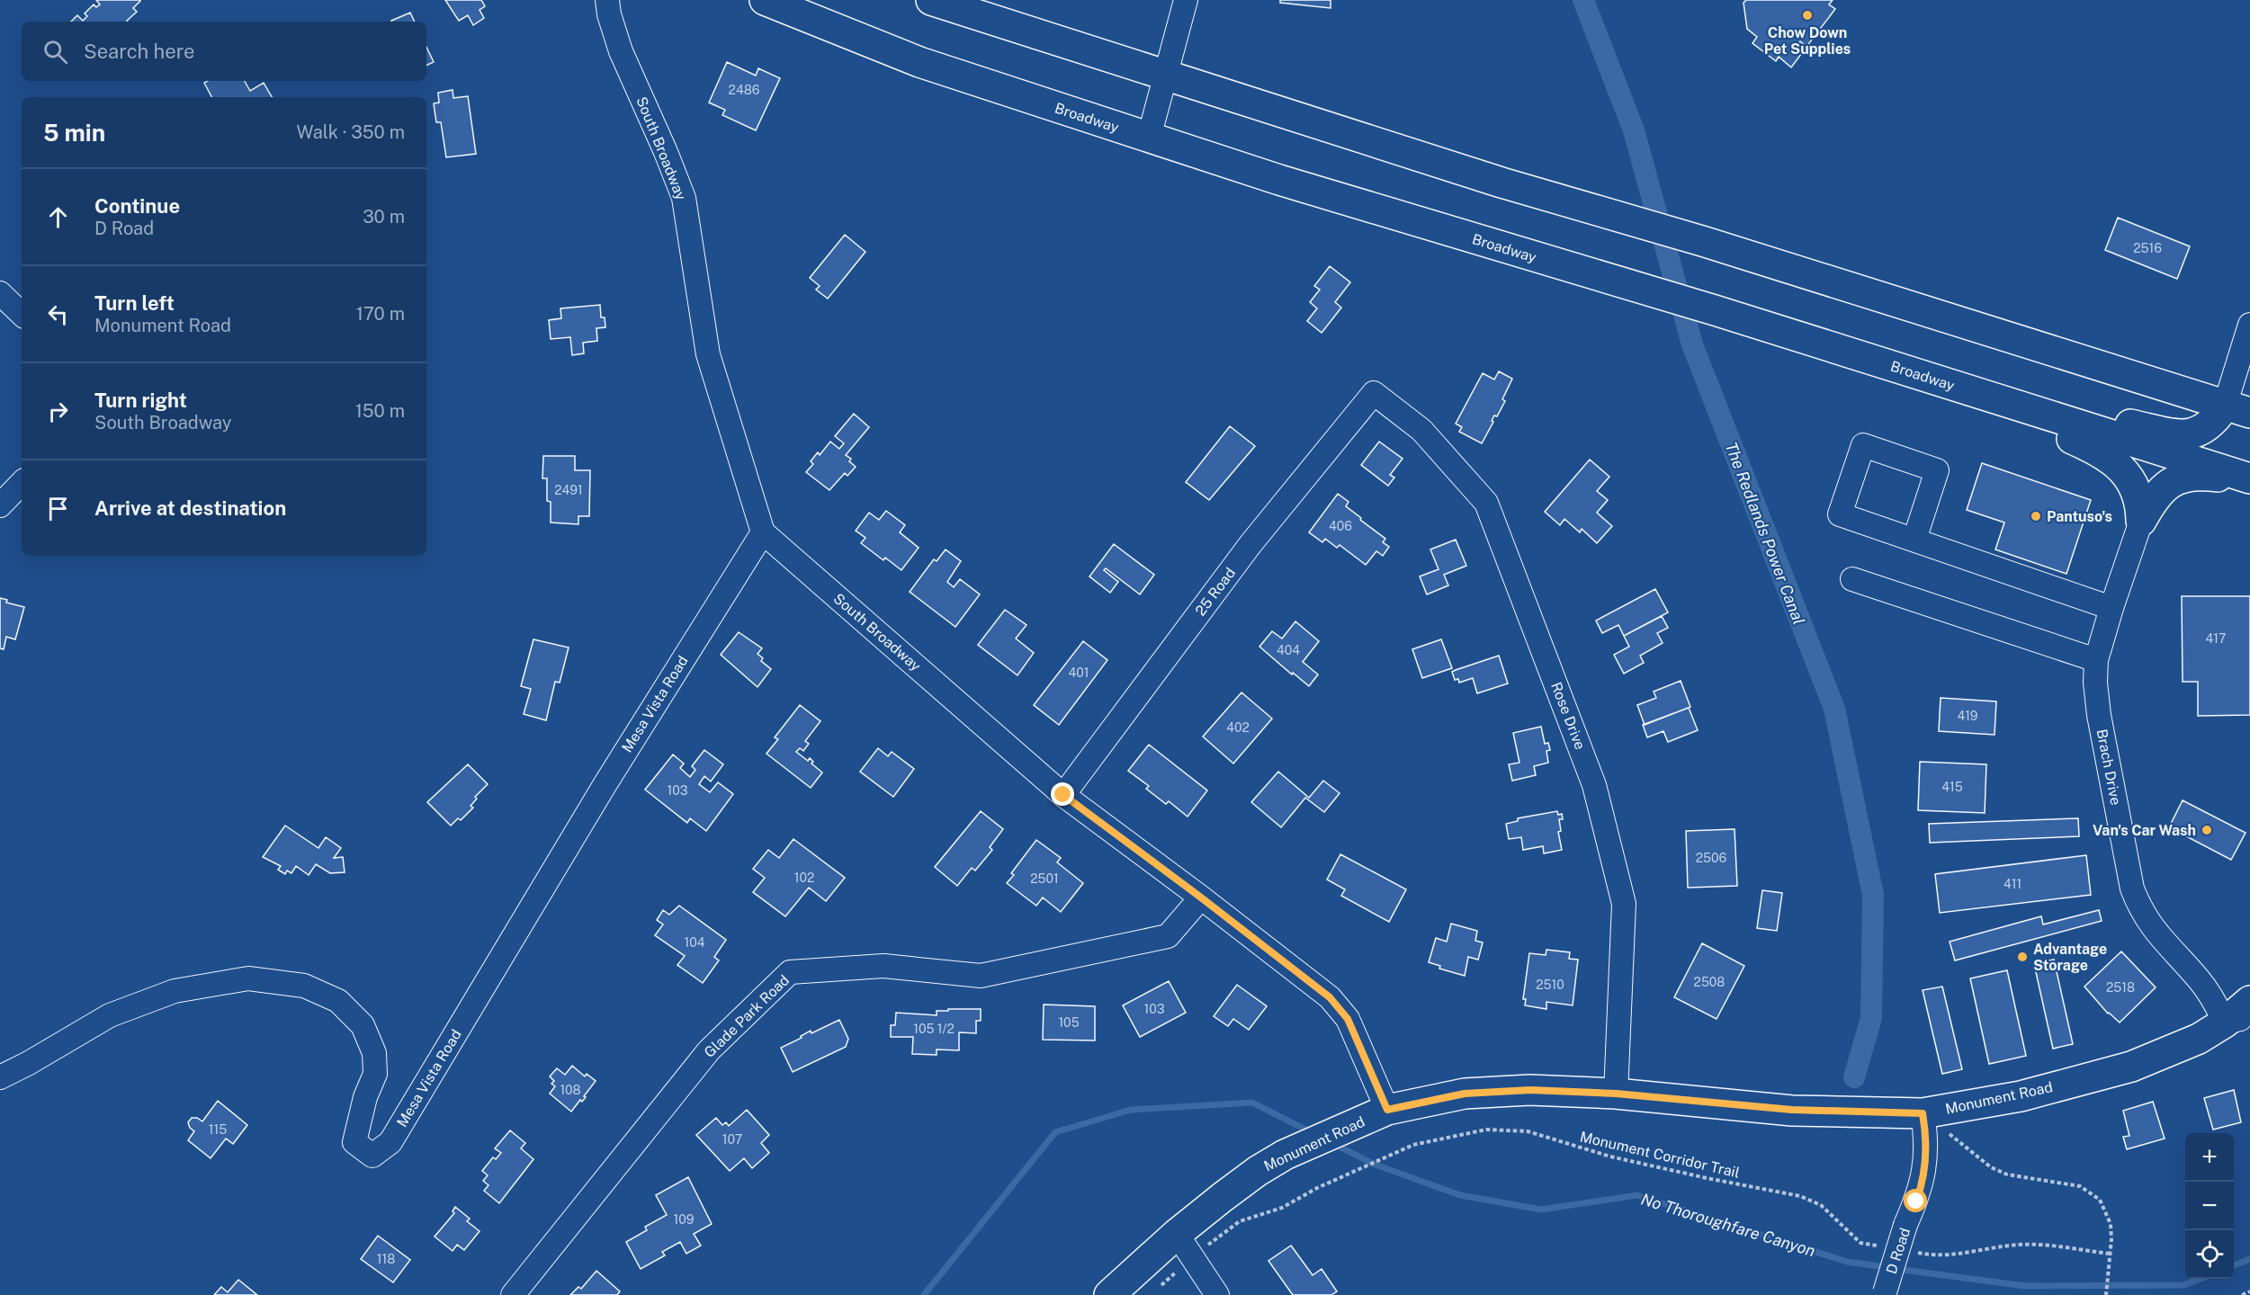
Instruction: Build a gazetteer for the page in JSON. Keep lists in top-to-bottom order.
{
  "streets": {
    "main road": ["Broadway", "Monument Road"],
    "street": [
      "South Broadway",
      "25 Road",
      "Mesa Vista Road",
      "Rose Drive",
      "Brach Drive",
      "Glade Park Road",
      "D Road"
    ],
    "path": ["Monument Corridor Trail"]
  },
  "crossings": [
    ["South Broadway", "25 Road"],
    ["South Broadway", "Mesa Vista Road"],
    ["South Broadway", "Glade Park Road"],
    ["South Broadway", "Monument Road"],
    ["25 Road", "Rose Drive"],
    ["Rose Drive", "Monument Road"],
    ["Brach Drive", "Monument Road"],
    ["Monument Road", "D Road"]
  ],
  "water": ["The Redlands Power Canal", "No Thoroughfare Canyon"],
  "places": [
    "Chow Down Pet Supplies",
    "Pantuso's",
    "Van's Car Wash",
    "Advantage Storage"
  ],
  "house_numbers": [
    "2486",
    "2516",
    "2491",
    "406",
    "417",
    "404",
    "401",
    "419",
    "402",
    "415",
    "103",
    "2506",
    "102",
    "2501",
    "411",
    "104",
    "2508",
    "2510",
    "2518",
    "103",
    "105",
    "105 1/2",
    "108",
    "115",
    "107",
    "109",
    "118"
  ],
  "page": {
    "search": "Search here",
    "heading": ["5 min", "Walk · 350 m"],
    "list": [
      ["Continue", "D Road", "30 m"],
      ["Turn left", "Monument Road", "170 m"],
      ["Turn right", "South Broadway", "150 m"],
      "Arrive at destination"
    ],
    "map_buttons": ["+", "−"]
  }
}
